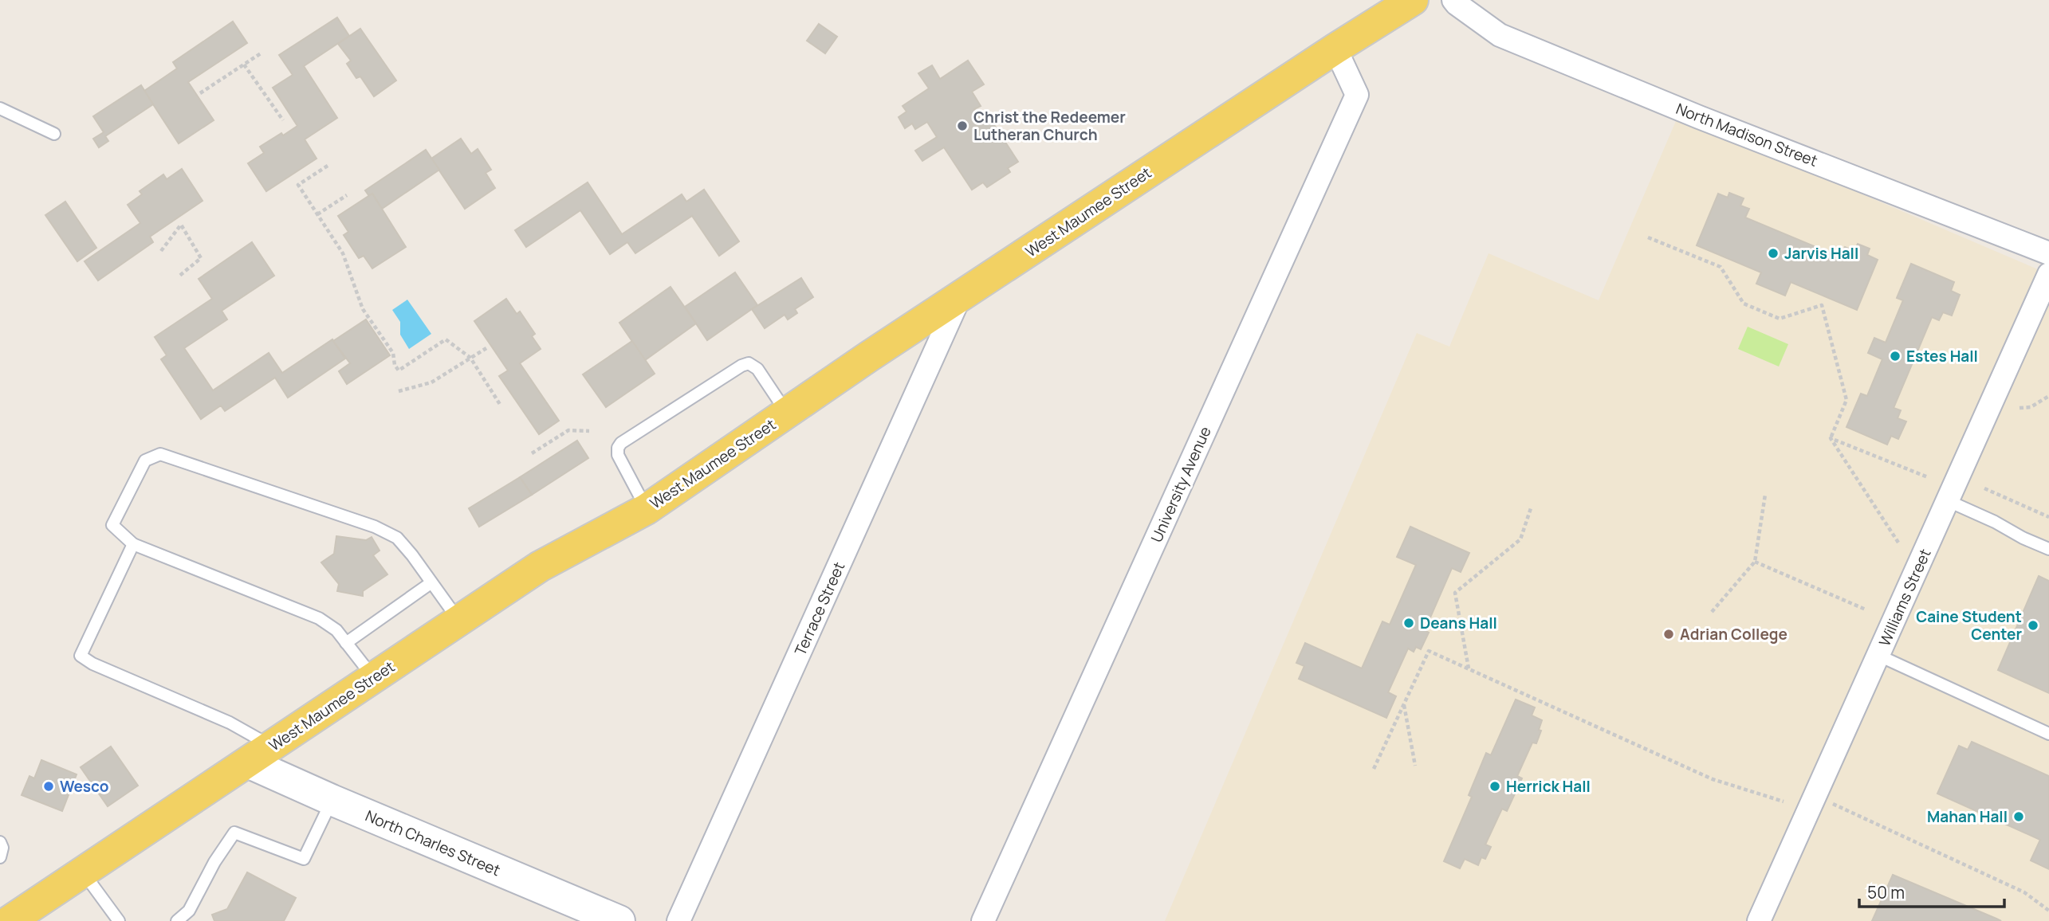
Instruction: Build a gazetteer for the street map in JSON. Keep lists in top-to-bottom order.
{
  "streets": {
    "main road": ["West Maumee Street"],
    "street": [
      "North Madison Street",
      "University Avenue",
      "Williams Street",
      "Terrace Street",
      "North Charles Street"
    ]
  },
  "crossings": [
    ["West Maumee Street", "University Avenue"],
    ["West Maumee Street", "Terrace Street"],
    ["West Maumee Street", "North Charles Street"]
  ],
  "places": [
    "Christ the Redeemer Lutheran Church",
    "Jarvis Hall",
    "Estes Hall",
    "Deans Hall",
    "Caine Student Center",
    "Adrian College",
    "Wesco",
    "Herrick Hall",
    "Mahan Hall"
  ],
  "scale_bar": "50 m"
}
